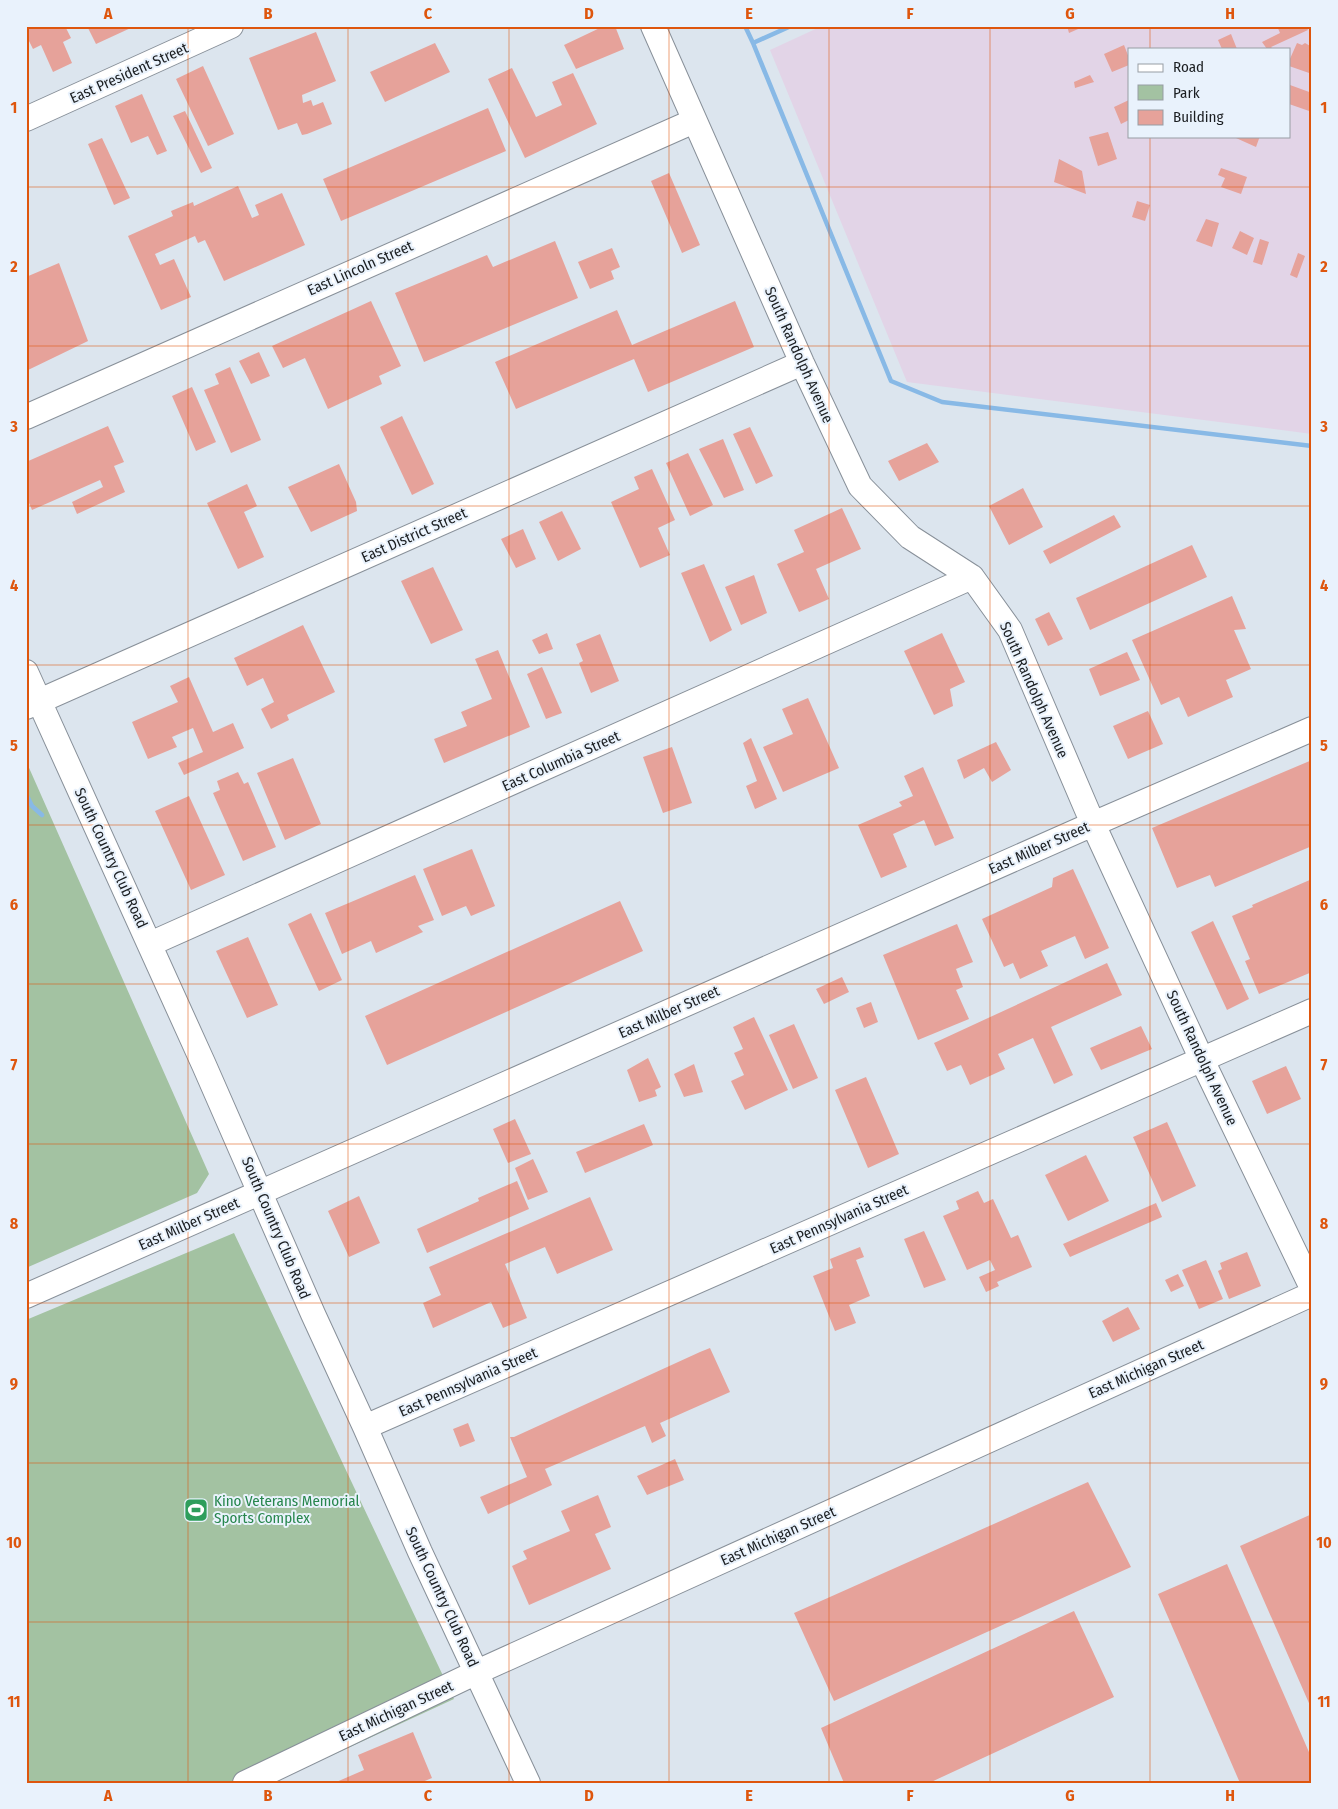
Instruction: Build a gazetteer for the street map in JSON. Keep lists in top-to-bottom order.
{
  "streets": {
    "street": [
      "East President Street",
      "East Lincoln Street",
      "South Randolph Avenue",
      "East District Street",
      "East Columbia Street",
      "East Milber Street",
      "South Country Club Road",
      "East Pennsylvania Street",
      "East Michigan Street"
    ]
  },
  "crossings": [
    ["East Lincoln Street", "South Randolph Avenue"],
    ["South Randolph Avenue", "East District Street"],
    ["South Randolph Avenue", "East Columbia Street"],
    ["South Randolph Avenue", "East Milber Street"],
    ["South Randolph Avenue", "East Pennsylvania Street"],
    ["East District Street", "South Country Club Road"],
    ["East Columbia Street", "South Country Club Road"],
    ["East Milber Street", "South Country Club Road"],
    ["South Country Club Road", "East Pennsylvania Street"],
    ["South Country Club Road", "East Michigan Street"]
  ],
  "places": {
    "sports": ["Kino Veterans Memorial Sports Complex"]
  },
  "legend": ["Road", "Park", "Building"],
  "grid": {
    "columns": [
      "A",
      "B",
      "C",
      "D",
      "E",
      "F",
      "G",
      "H"
    ],
    "rows": [
      "1",
      "2",
      "3",
      "4",
      "5",
      "6",
      "7",
      "8",
      "9",
      "10",
      "11"
    ]
  }
}
